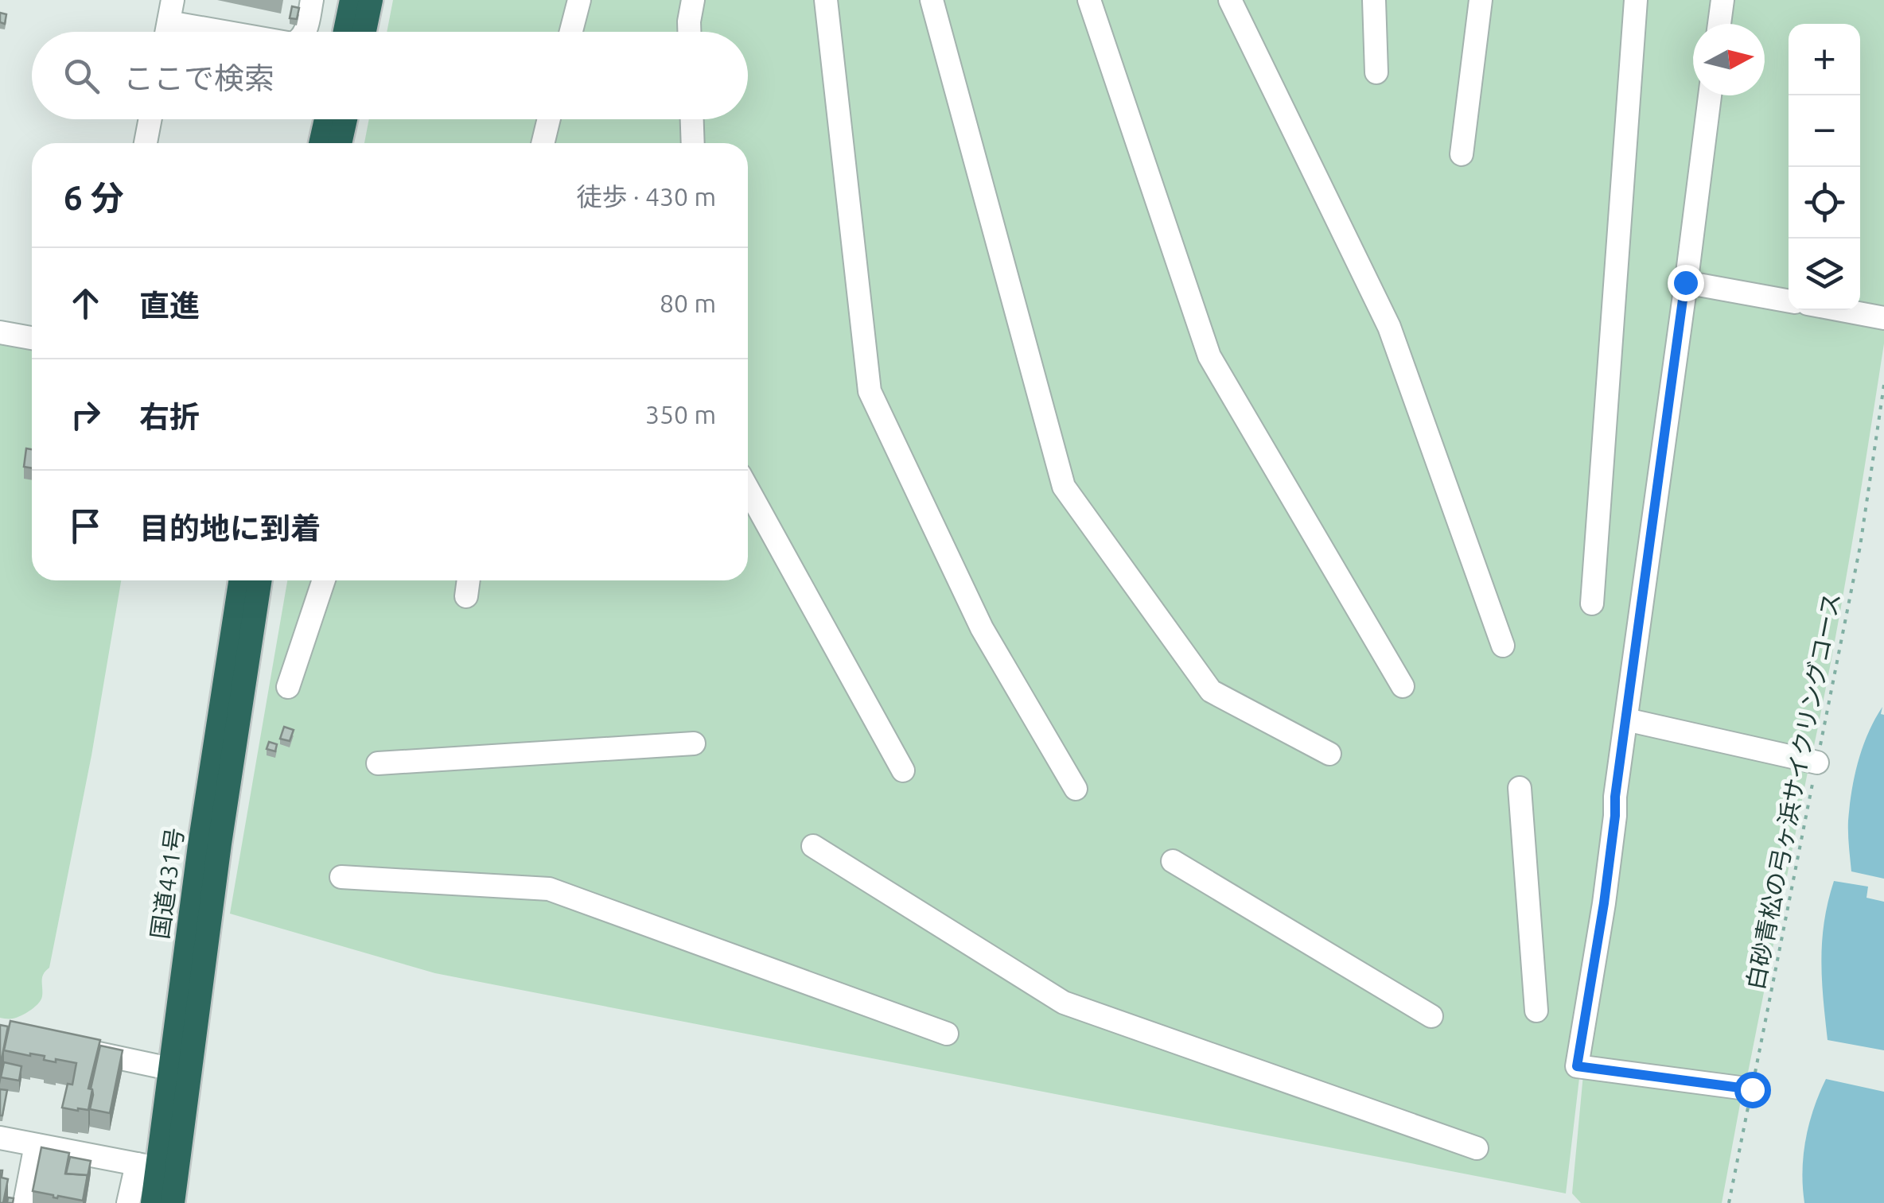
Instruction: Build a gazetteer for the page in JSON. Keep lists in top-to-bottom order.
{
  "streets": {
    "highway": ["国道431号"],
    "path": ["白砂青松の弓ヶ浜サイクリングコース"]
  },
  "north": "right",
  "page": {
    "map_buttons": ["+", "−"],
    "search": "ここで検索",
    "heading": ["6 分", "徒歩 · 430 m"],
    "list": [
      ["直進", "80 m"],
      ["右折", "350 m"],
      "目的地に到着"
    ]
  }
}
